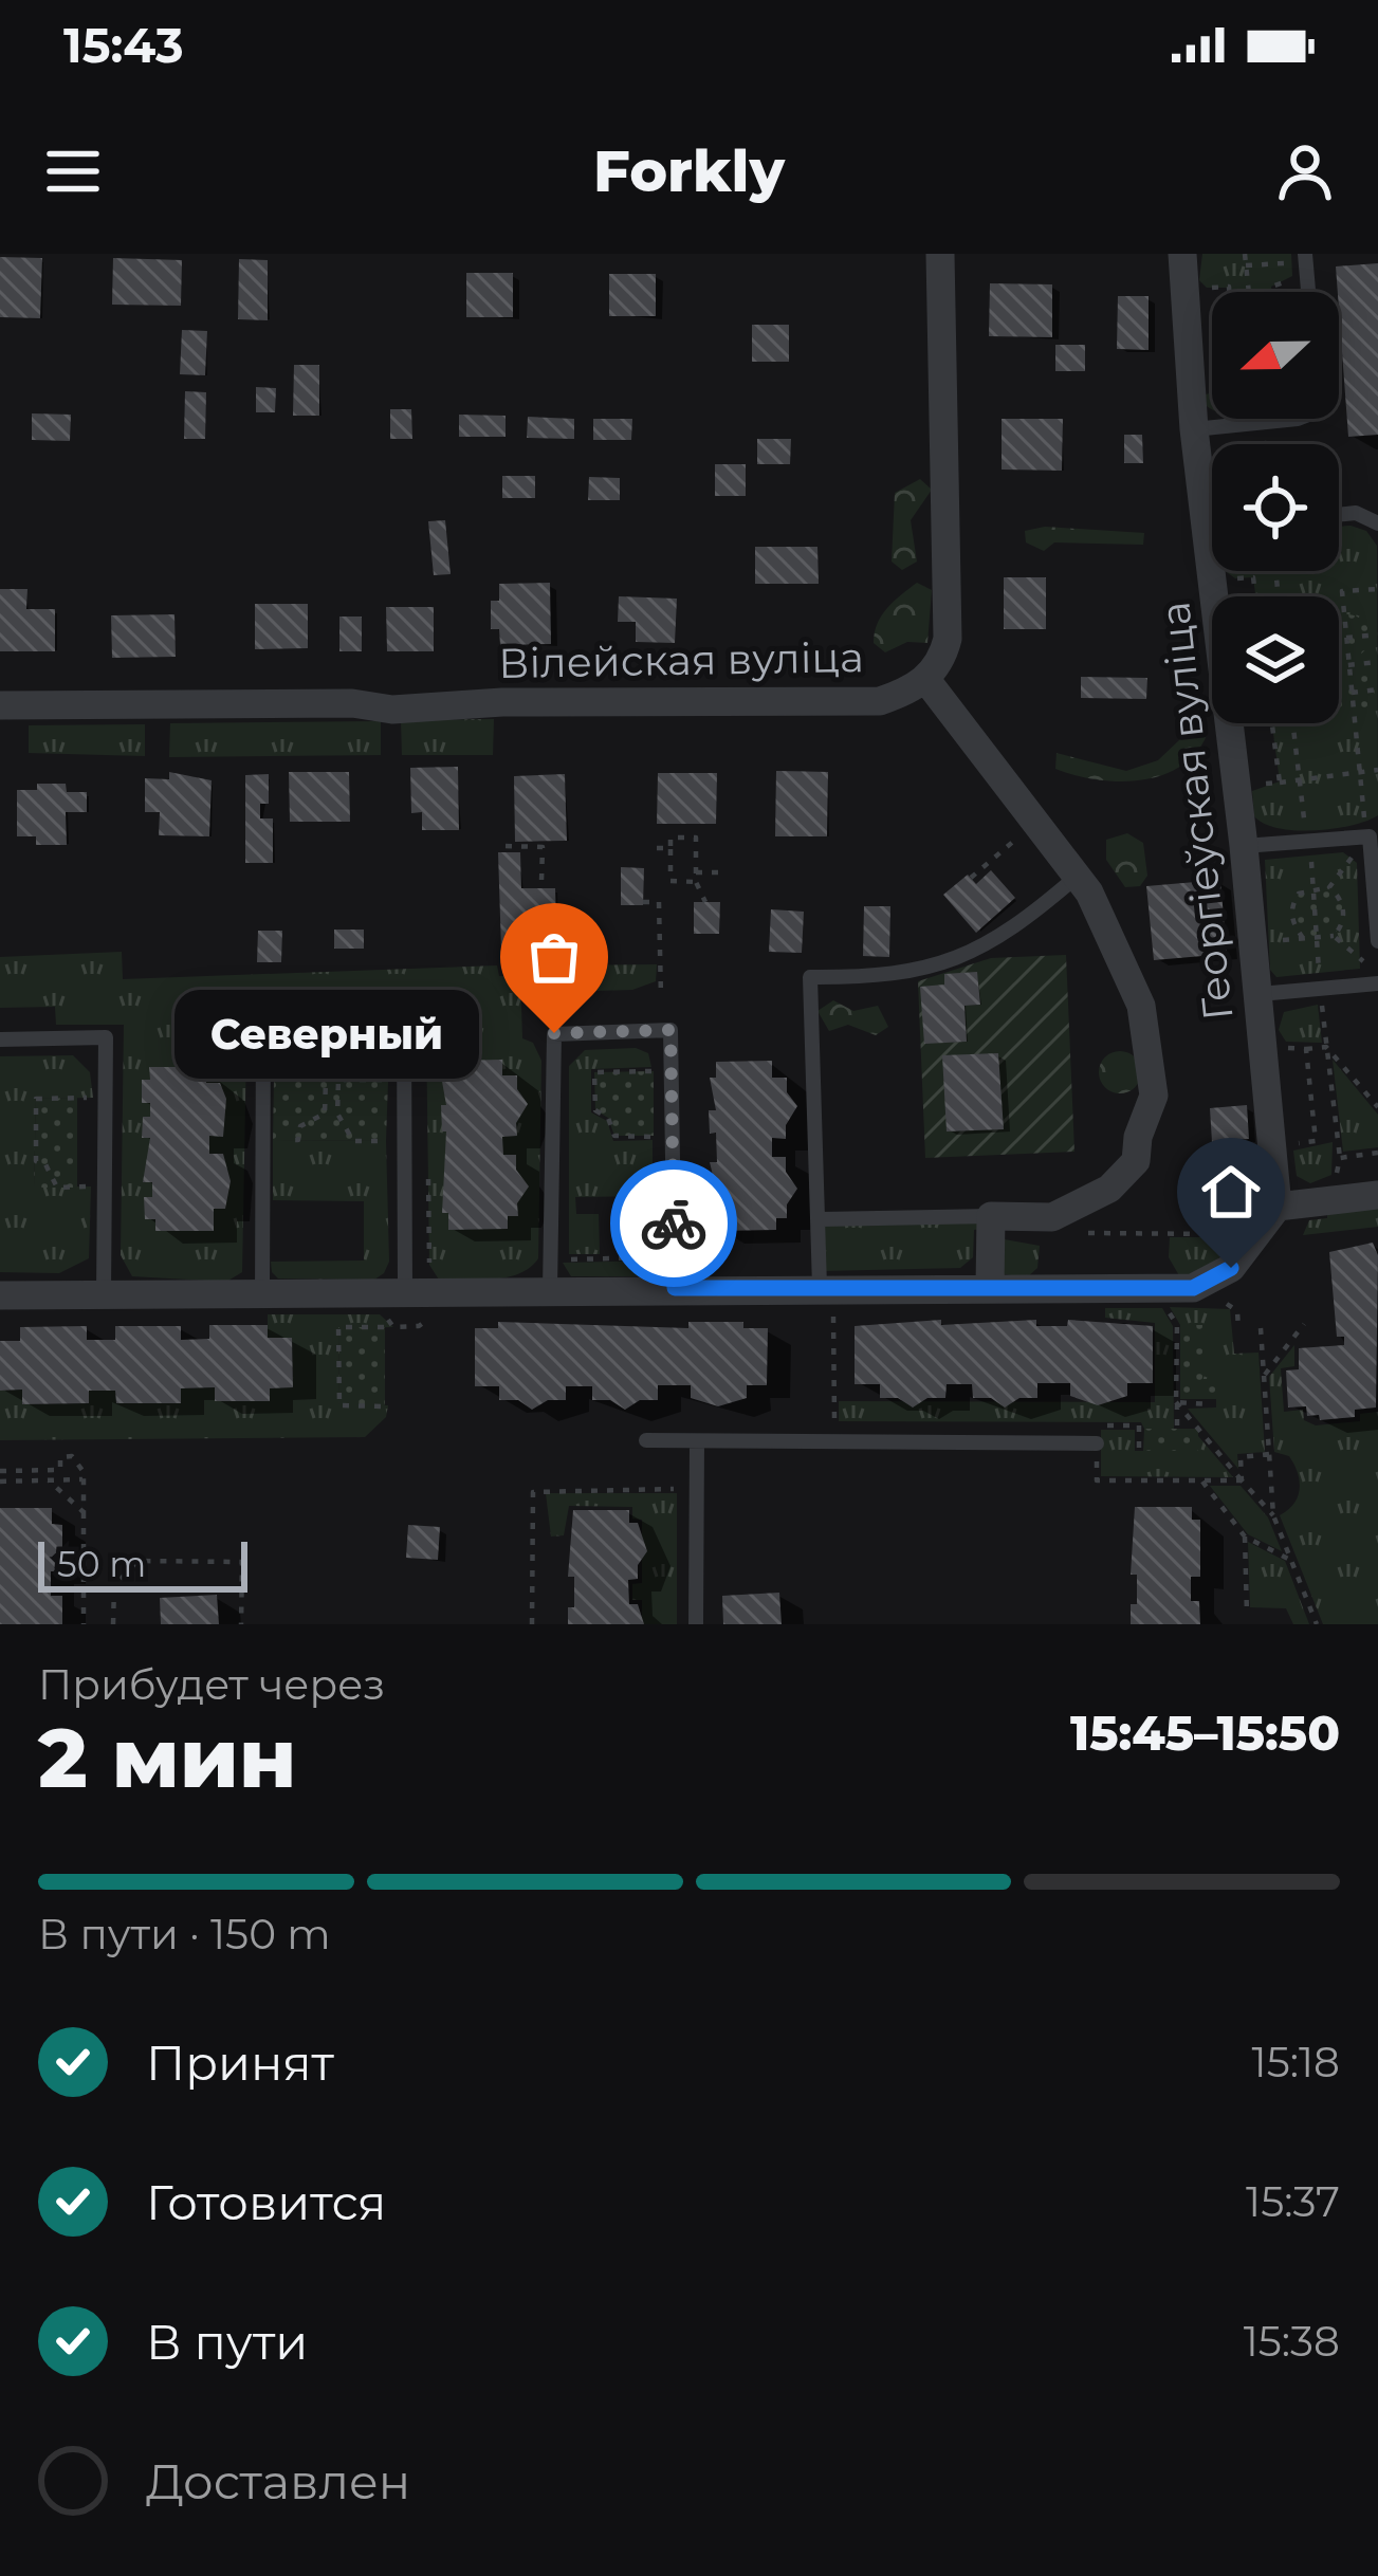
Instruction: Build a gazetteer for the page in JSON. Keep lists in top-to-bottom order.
{
  "streets": {
    "street": ["Вілейская вуліца", "Георгіеўская вуліца"]
  },
  "places": ["Северный"],
  "scale_bar": "50 m",
  "north": "left",
  "page": {
    "status": "15:43",
    "header": "Forkly",
    "bubble": "Северный",
    "scale": "50 m",
    "heading": ["2 мин", "Прибудет через", "15:45–15:50"],
    "bar": "В пути · 150 m",
    "list": [
      ["Принят", "15:18"],
      ["Готовится", "15:37"],
      ["В пути", "15:38"],
      "Доставлен"
    ]
  }
}
